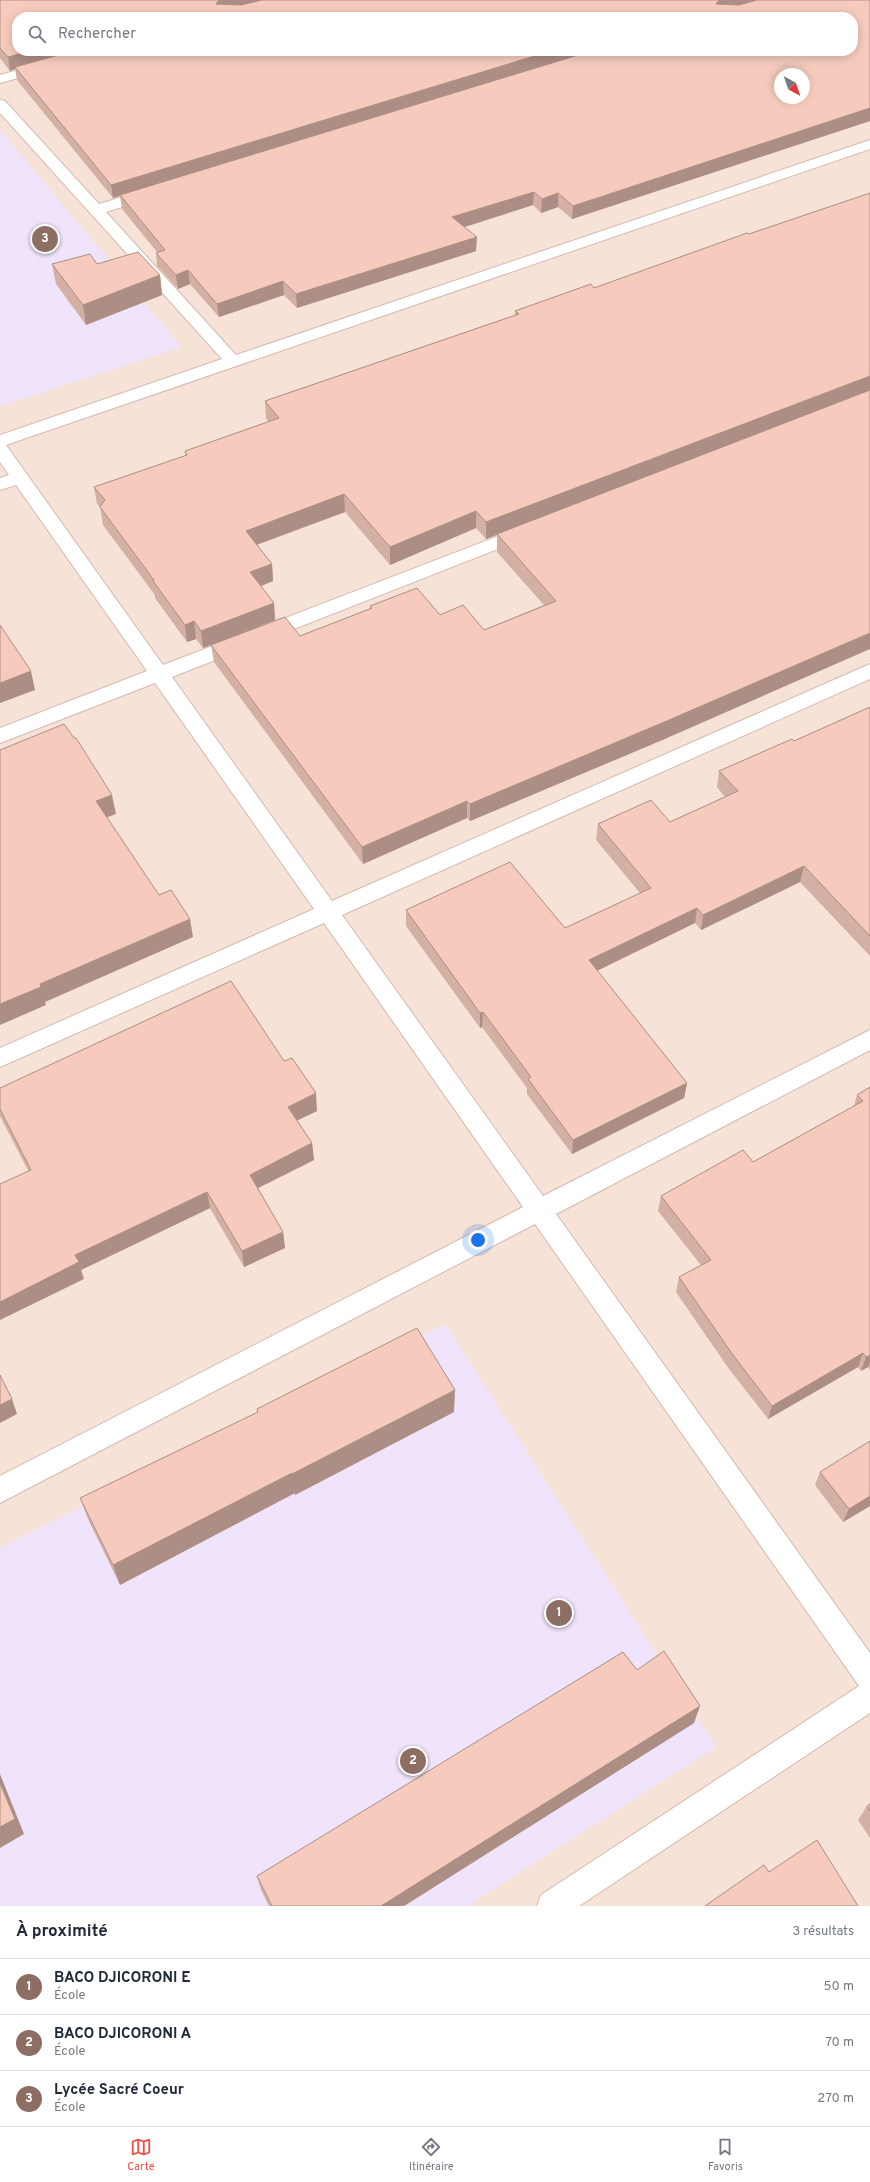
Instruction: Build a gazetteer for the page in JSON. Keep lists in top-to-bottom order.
{
  "north": "bottom right",
  "page": {
    "search": "Rechercher",
    "pins": ["3", "1", "2"],
    "heading": ["À proximité", "3 résultats"],
    "list": [
      {
        "mark": "1",
        "name": "BACO DJICORONI E",
        "note": "École",
        "value": "50 m"
      },
      {
        "mark": "2",
        "name": "BACO DJICORONI A",
        "note": "École",
        "value": "70 m"
      },
      {
        "mark": "3",
        "name": "Lycée Sacré Coeur",
        "note": "École",
        "value": "270 m"
      }
    ],
    "nav": ["Carte", "Itinéraire", "Favoris"]
  }
}
